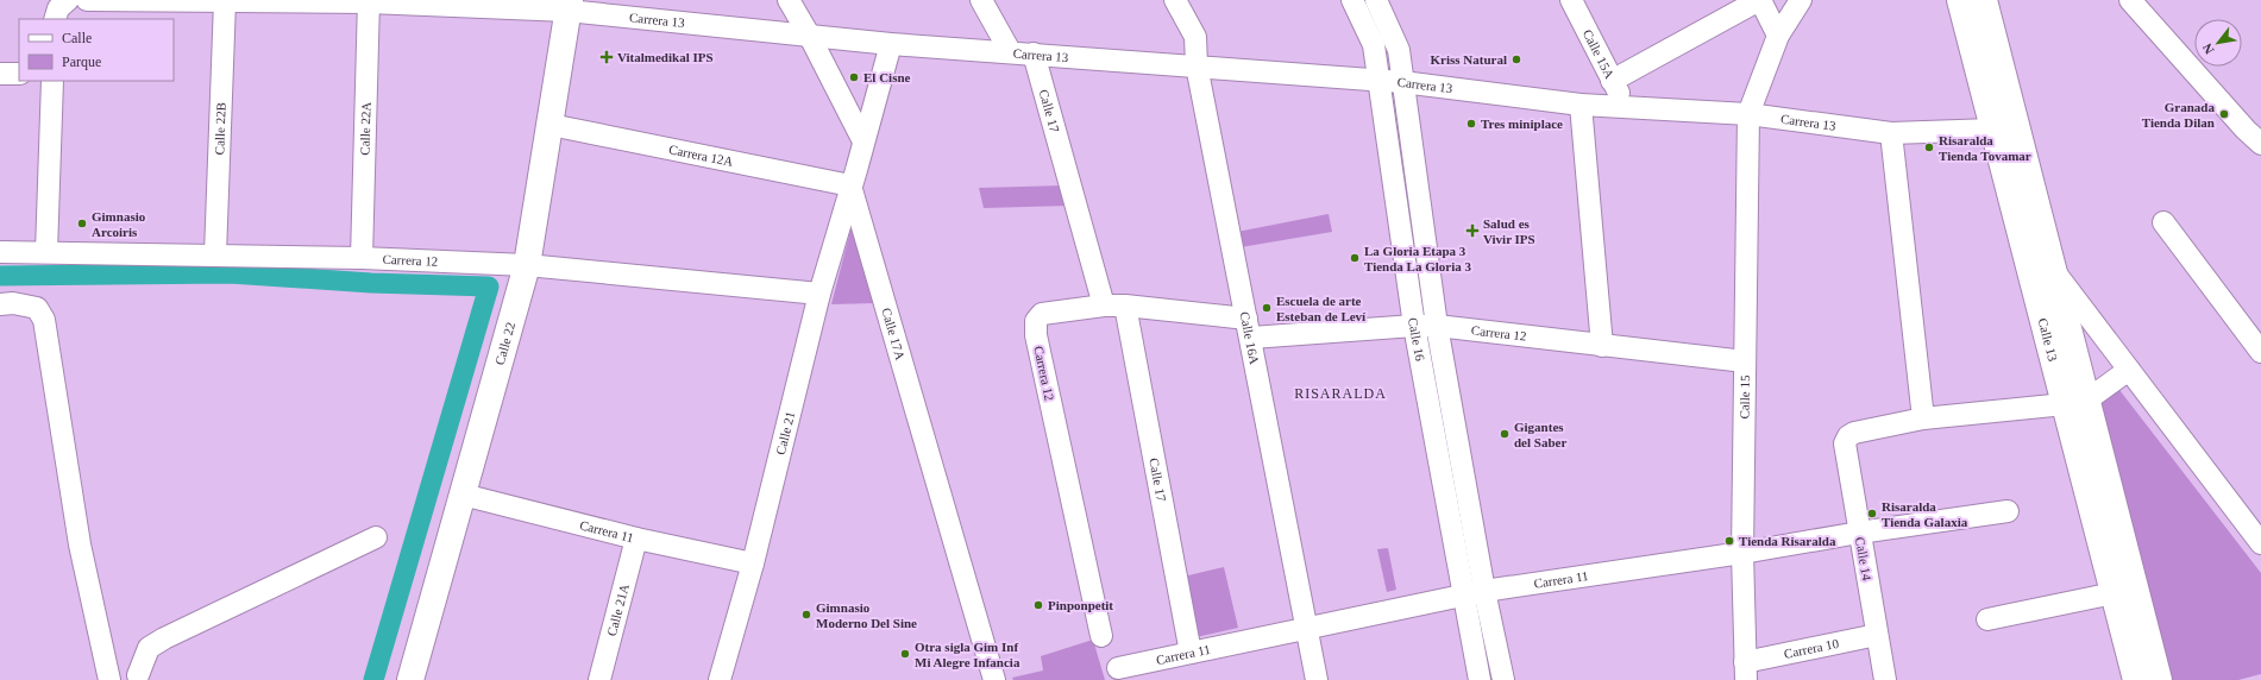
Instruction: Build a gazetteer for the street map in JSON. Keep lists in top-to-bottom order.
{
  "streets": {
    "main road": ["Calle 13", "Calle 22"],
    "street": [
      "Carrera 13",
      "Calle 15A",
      "Calle 17",
      "Calle 22B",
      "Calle 22A",
      "Carrera 12A",
      "Carrera 12",
      "Calle 17A",
      "Calle 16A",
      "Calle 16",
      "Calle 15",
      "Calle 21",
      "Carrera 11",
      "Calle 14",
      "Calle 21A",
      "Carrera 10"
    ]
  },
  "crossings": [
    ["Carrera 13", "Calle 15A"],
    ["Carrera 13", "Calle 17"],
    ["Carrera 13", "Calle 22B"],
    ["Carrera 13", "Calle 22A"],
    ["Carrera 13", "Calle 16A"],
    ["Carrera 13", "Calle 16"],
    ["Carrera 13", "Calle 13"],
    ["Carrera 13", "Calle 22"],
    ["Carrera 13", "Calle 15"],
    ["Calle 17", "Carrera 12"],
    ["Calle 17", "Carrera 11"],
    ["Calle 22B", "Carrera 12"],
    ["Calle 22A", "Carrera 12"],
    ["Carrera 12A", "Calle 17A"],
    ["Carrera 12A", "Calle 22"],
    ["Carrera 12A", "Calle 21"],
    ["Carrera 12", "Calle 16A"],
    ["Carrera 12", "Calle 16"],
    ["Carrera 12", "Calle 22"],
    ["Carrera 12", "Calle 15"],
    ["Carrera 12", "Calle 21"],
    ["Calle 17A", "Calle 21"],
    ["Calle 16A", "Carrera 11"],
    ["Calle 16", "Carrera 11"],
    ["Calle 22", "Carrera 11"],
    ["Calle 15", "Carrera 11"],
    ["Calle 15", "Carrera 10"],
    ["Calle 21", "Carrera 11"],
    ["Carrera 11", "Calle 14"],
    ["Carrera 11", "Calle 21A"],
    ["Calle 14", "Carrera 10"]
  ],
  "districts": ["RISARALDA"],
  "places": {
    "health": ["Vitalmedikal IPS", "Salud es Vivir IPS"],
    "other": [
      "Kriss Natural",
      "El Cisne",
      "Granada Tienda Dilan",
      "Tres miniplace",
      "Risaralda Tienda Tovamar",
      "Gimnasio Arcoiris",
      "La Gloria Etapa 3 Tienda La Gloria 3",
      "Escuela de arte Esteban de Leví",
      "Gigantes del Saber",
      "Risaralda Tienda Galaxia",
      "Tienda Risaralda",
      "Pinponpetit",
      "Gimnasio Moderno Del Sine",
      "Otra sigla Gim Inf Mi Alegre Infancia"
    ]
  },
  "legend": ["Calle", "Parque"],
  "north": "bottom left"
}
